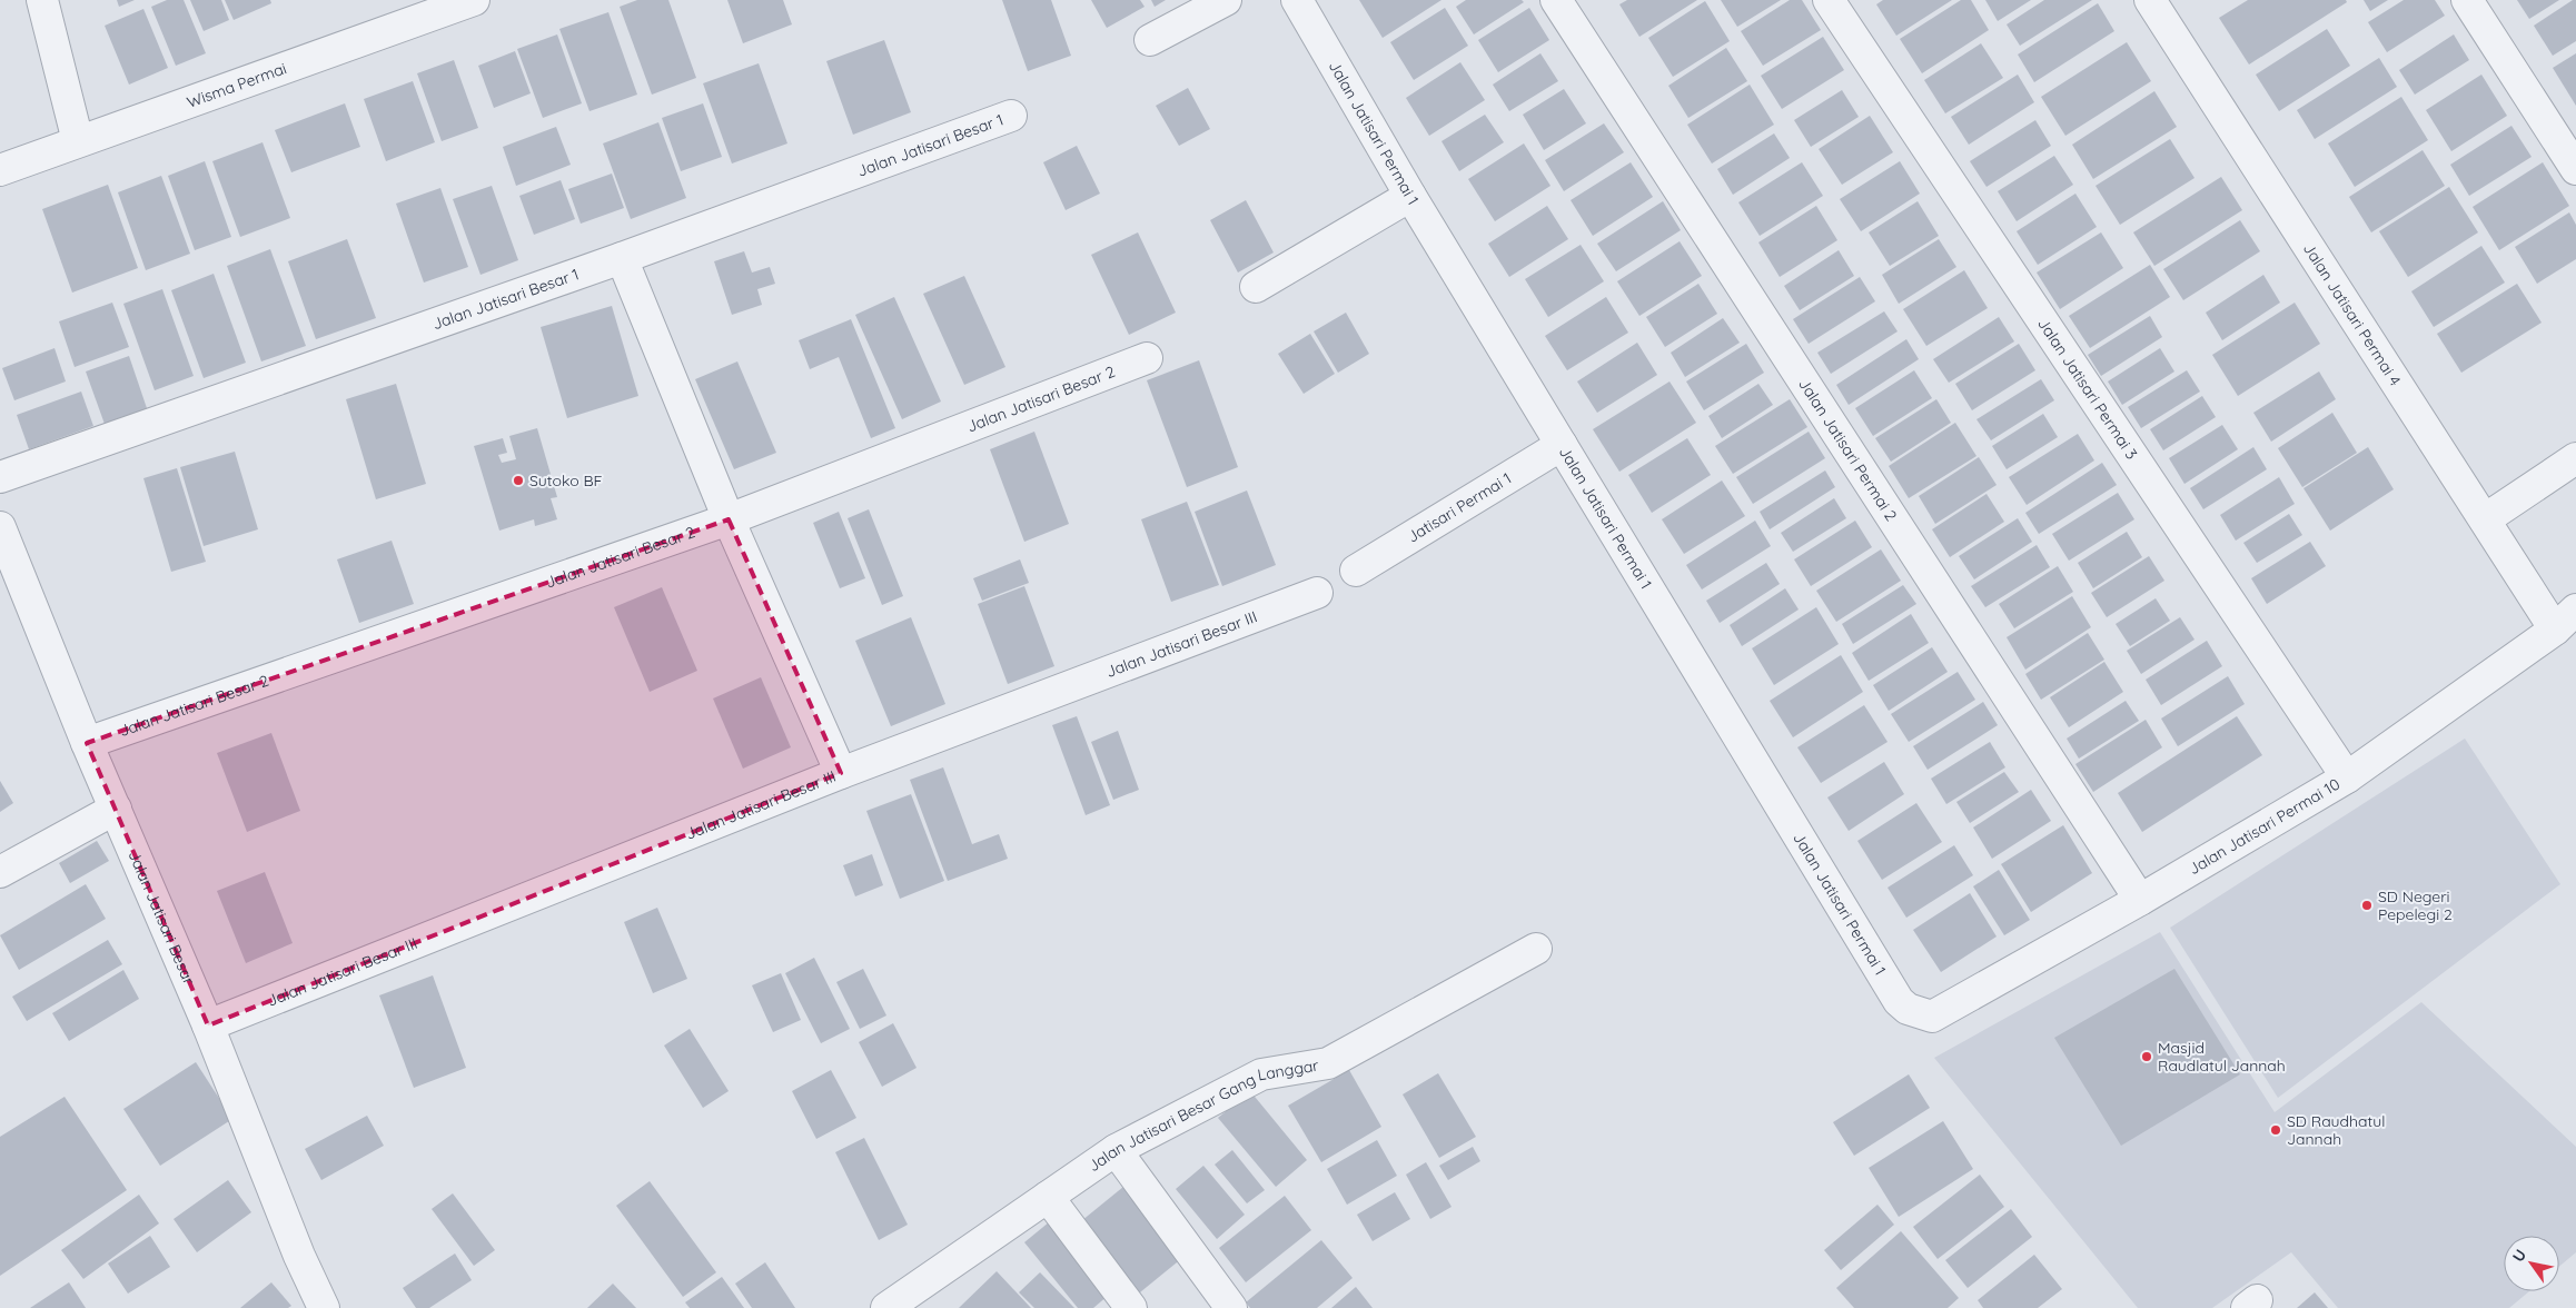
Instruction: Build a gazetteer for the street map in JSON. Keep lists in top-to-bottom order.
{
  "streets": {
    "street": [
      "Wisma Permai",
      "Jalan Jatisari Permai 1",
      "Jalan Jatisari Besar 1",
      "Jalan Jatisari Permai 4",
      "Jalan Jatisari Permai 3",
      "Jalan Jatisari Besar 2",
      "Jalan Jatisari Permai 2",
      "Jatisari Permai 1",
      "Jalan Jatisari Besar III",
      "Jalan Jatisari Permai 10",
      "Jalan Jatisari Besar",
      "Jalan Jatisari Besar Gang Langgar"
    ]
  },
  "crossings": [
    ["Jalan Jatisari Permai 1", "Jatisari Permai 1"],
    ["Jalan Jatisari Permai 1", "Jalan Jatisari Permai 10"],
    ["Jalan Jatisari Permai 4", "Jalan Jatisari Permai 10"],
    ["Jalan Jatisari Permai 3", "Jalan Jatisari Permai 10"],
    ["Jalan Jatisari Besar 2", "Jalan Jatisari Besar"],
    ["Jalan Jatisari Permai 2", "Jalan Jatisari Permai 10"],
    ["Jalan Jatisari Besar III", "Jalan Jatisari Besar"]
  ],
  "places": [
    "Sutoko BF",
    "SD Negeri Pepelegi 2",
    "Masjid Raudlatul Jannah",
    "SD Raudhatul Jannah"
  ],
  "north": "top left"
}
